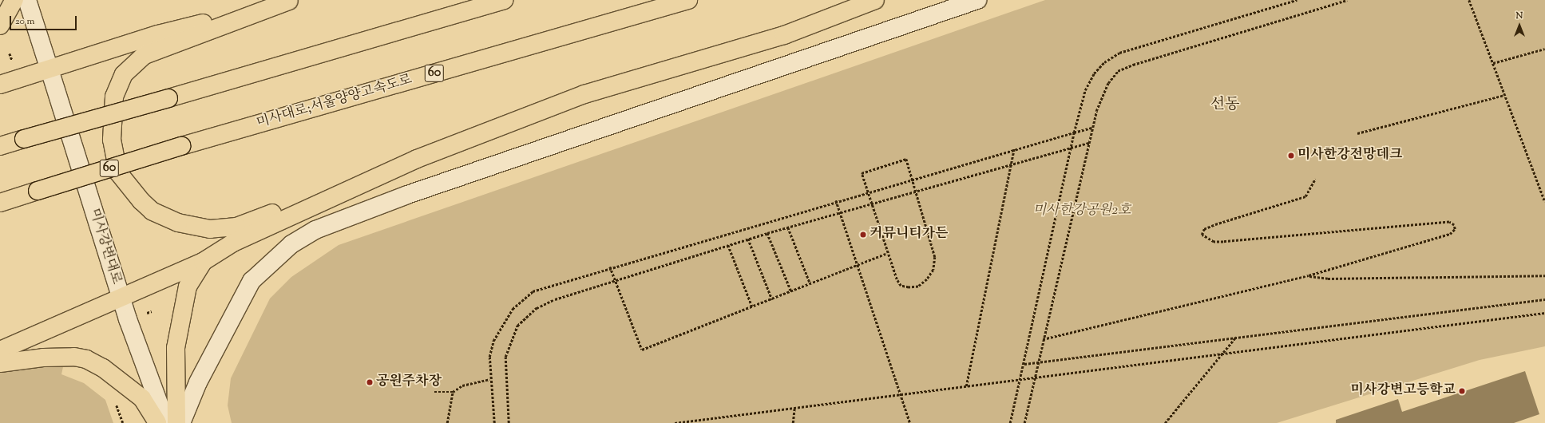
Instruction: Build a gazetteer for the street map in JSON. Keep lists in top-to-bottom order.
{
  "streets": {
    "highway": ["60", "미사대로;서울양양고속도로"],
    "street": ["미사강변대로"]
  },
  "districts": ["선동"],
  "parks": ["미사한강공원2호"],
  "places": [
    "미사한강전망데크",
    "커뮤니티가든",
    "공원주차장",
    "미사강변고등학교"
  ],
  "scale_bar": "20 m",
  "north": "top"
}
